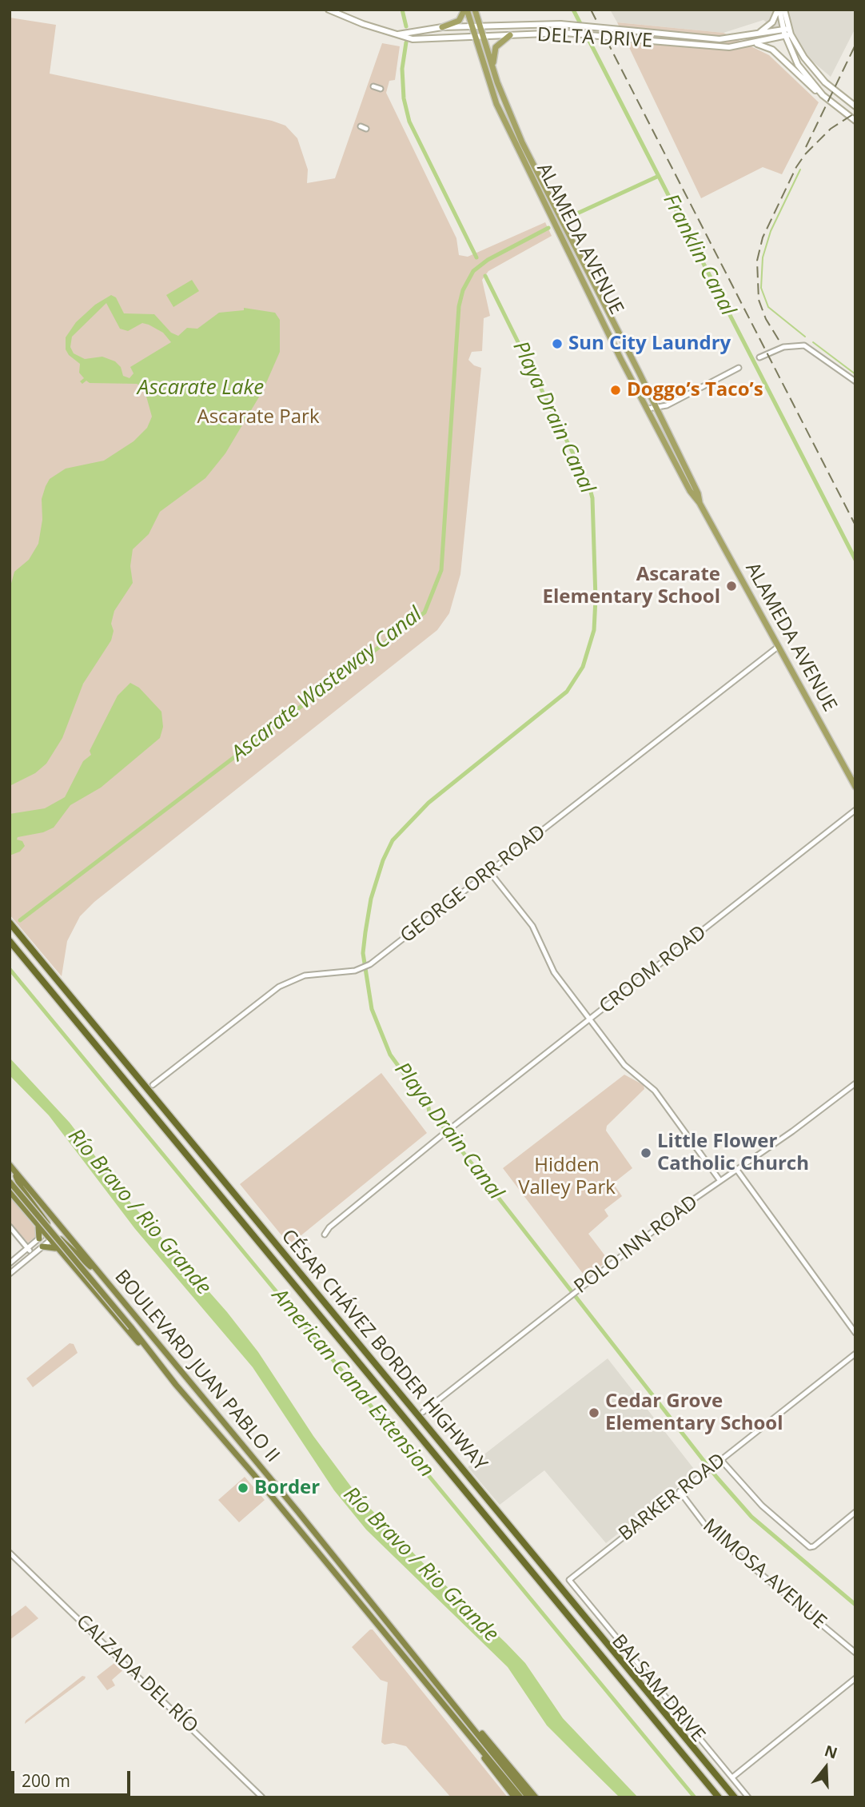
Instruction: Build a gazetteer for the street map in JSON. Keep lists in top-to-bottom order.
{
  "streets": {
    "highway": ["CÉSAR CHÁVEZ BORDER HIGHWAY", "BOULEVARD JUAN PABLO II"],
    "main road": ["DELTA DRIVE", "ALAMEDA AVENUE"],
    "street": [
      "GEORGE ORR ROAD",
      "CROOM ROAD",
      "POLO INN ROAD",
      "BARKER ROAD",
      "MIMOSA AVENUE",
      "CALZADA DEL RÍO",
      "BALSAM DRIVE"
    ]
  },
  "crossings": [
    ["DELTA DRIVE", "ALAMEDA AVENUE"],
    ["ALAMEDA AVENUE", "GEORGE ORR ROAD"],
    ["BARKER ROAD", "MIMOSA AVENUE"],
    ["BARKER ROAD", "BALSAM DRIVE"]
  ],
  "water": [
    "Franklin Canal",
    "Ascarate Lake",
    "Playa Drain Canal",
    "Ascarate Wasteway Canal",
    "Río Bravo / Rio Grande",
    "American Canal Extension"
  ],
  "parks": ["Ascarate Park", "Hidden Valley Park"],
  "places": [
    "Sun City Laundry",
    "Doggo’s Taco’s",
    "Ascarate Elementary School",
    "Little Flower Catholic Church",
    "Cedar Grove Elementary School",
    "Border"
  ],
  "scale_bar": "200 m",
  "north": "top"
}
